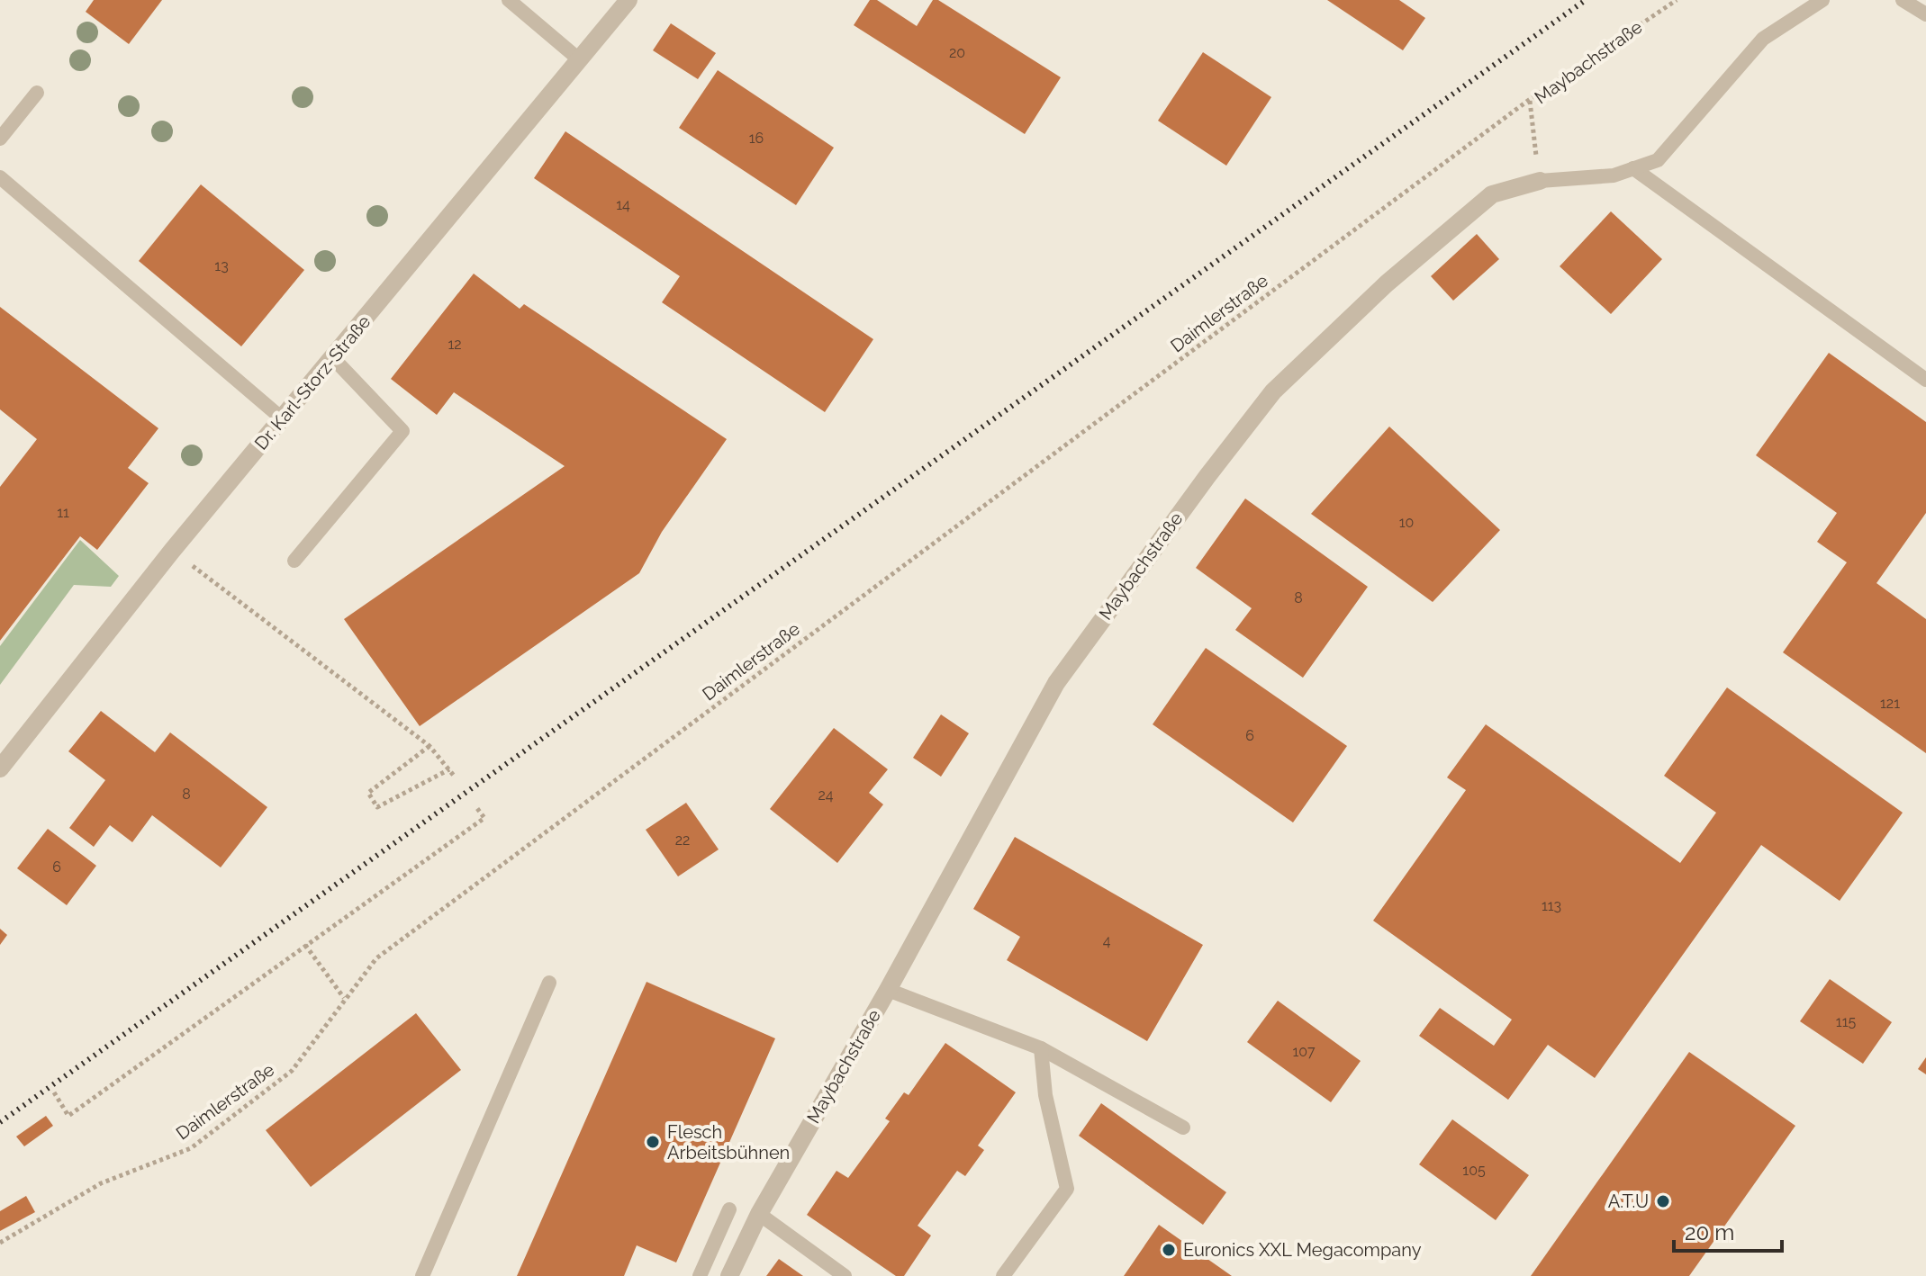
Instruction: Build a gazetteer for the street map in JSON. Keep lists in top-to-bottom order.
{
  "streets": {
    "street": ["Maybachstraße", "Dr. Karl-Storz-Straße"],
    "path": ["Daimlerstraße"]
  },
  "crossings": [
    ["Maybachstraße", "Daimlerstraße"]
  ],
  "places": ["Flesch Arbeitsbühnen", "A.T.U", "Euronics XXL Megacompany"],
  "house_numbers": [
    "20",
    "16",
    "14",
    "13",
    "12",
    "11",
    "10",
    "8",
    "121",
    "6",
    "8",
    "24",
    "22",
    "6",
    "113",
    "4",
    "115",
    "107",
    "105"
  ],
  "scale_bar": "20 m"
}
